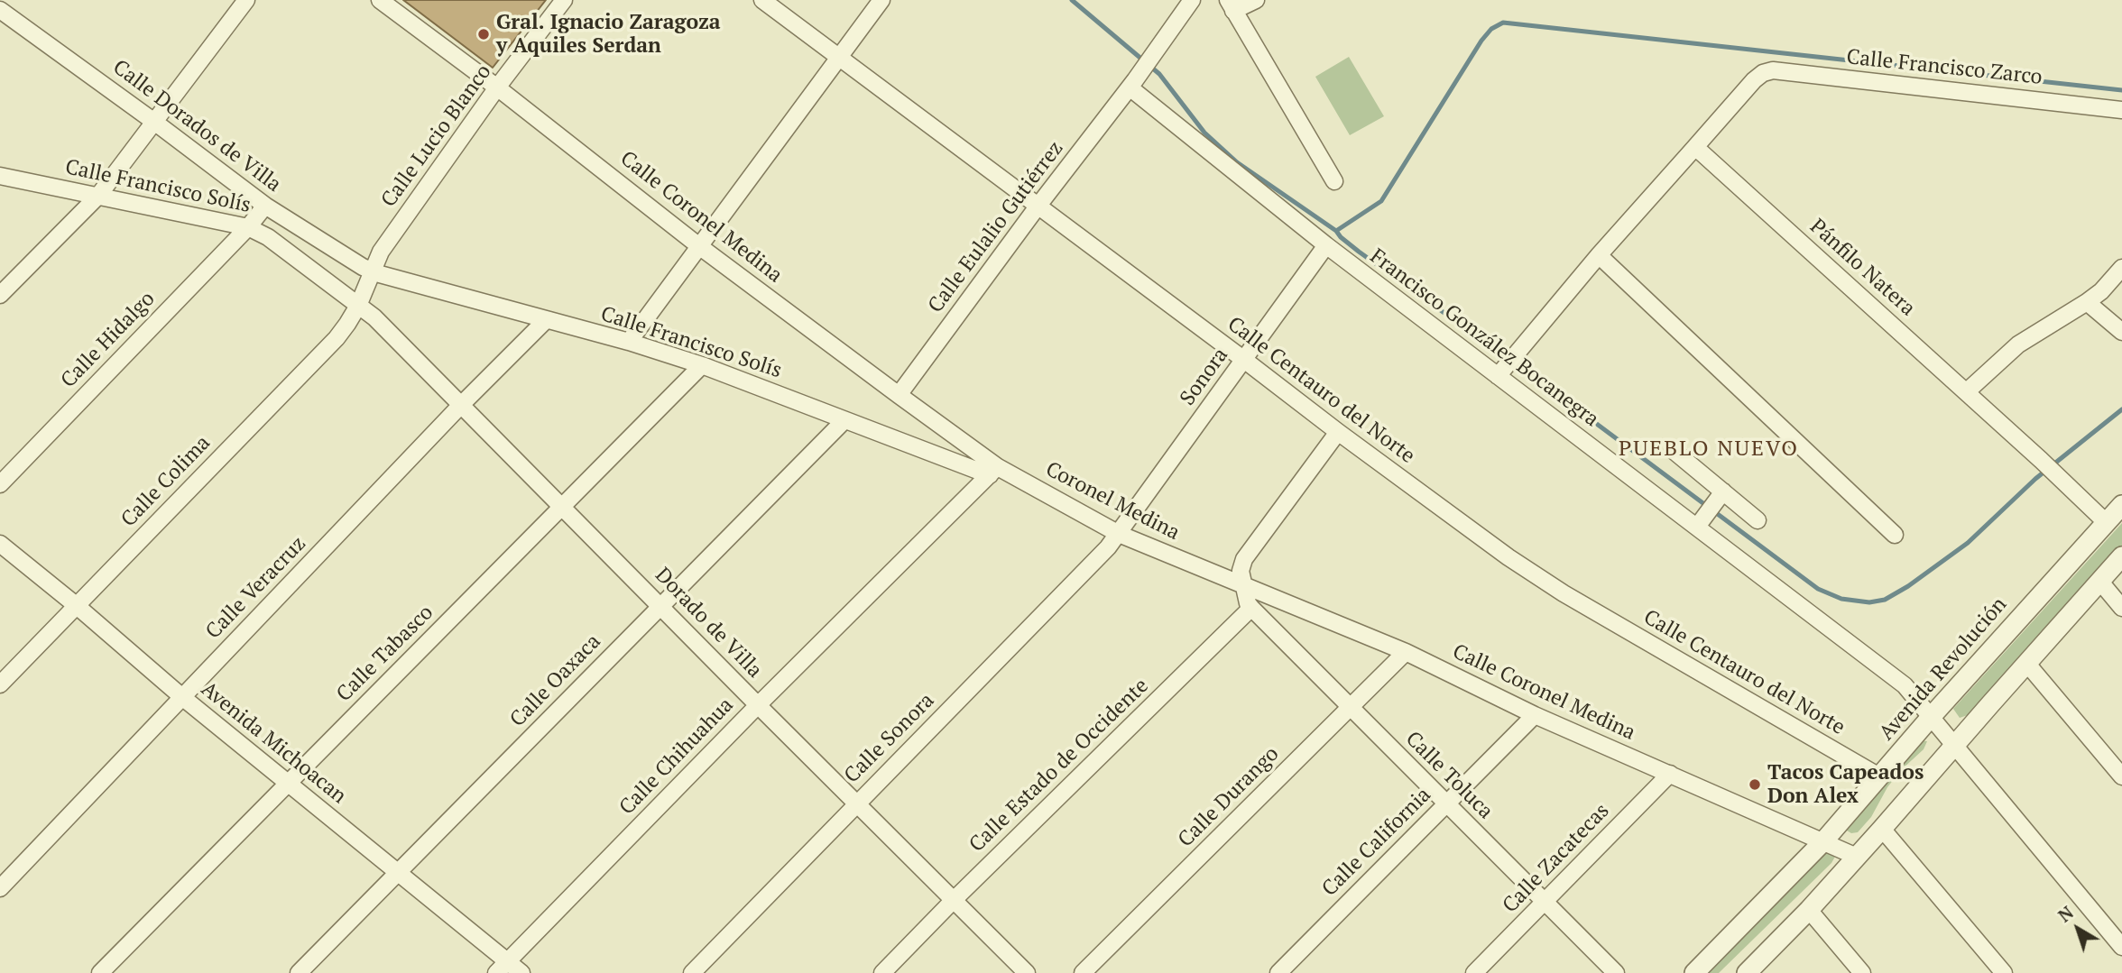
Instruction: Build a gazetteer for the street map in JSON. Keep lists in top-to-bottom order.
{
  "streets": {
    "street": [
      "Calle Francisco Zarco",
      "Calle Dorados de Villa",
      "Calle Lucio Blanco",
      "Calle Francisco Solís",
      "Calle Coronel Medina",
      "Calle Eulalio Gutiérrez",
      "Pánfilo Natera",
      "Francisco González Bocanegra",
      "Calle Hidalgo",
      "Sonora",
      "Calle Centauro del Norte",
      "Calle Colima",
      "Coronel Medina",
      "Calle Veracruz",
      "Dorado de Villa",
      "Calle Tabasco",
      "Avenida Revolución",
      "Calle Oaxaca",
      "Calle Sonora",
      "Avenida Michoacan",
      "Calle Chihuahua",
      "Calle Estado de Occidente",
      "Calle Toluca",
      "Calle Durango",
      "Calle California",
      "Calle Zacatecas"
    ]
  },
  "crossings": [
    ["Calle Francisco Zarco", "Pánfilo Natera"],
    ["Calle Dorados de Villa", "Calle Lucio Blanco"],
    ["Calle Dorados de Villa", "Calle Francisco Solís"],
    ["Calle Dorados de Villa", "Calle Hidalgo"],
    ["Calle Lucio Blanco", "Calle Francisco Solís"],
    ["Calle Lucio Blanco", "Calle Coronel Medina"],
    ["Calle Lucio Blanco", "Calle Colima"],
    ["Calle Lucio Blanco", "Dorado de Villa"],
    ["Calle Francisco Solís", "Calle Coronel Medina"],
    ["Calle Francisco Solís", "Calle Hidalgo"],
    ["Calle Francisco Solís", "Calle Colima"],
    ["Calle Francisco Solís", "Coronel Medina"],
    ["Calle Francisco Solís", "Calle Veracruz"],
    ["Calle Francisco Solís", "Dorado de Villa"],
    ["Calle Francisco Solís", "Calle Tabasco"],
    ["Calle Francisco Solís", "Calle Oaxaca"],
    ["Calle Francisco Solís", "Calle Chihuahua"],
    ["Calle Coronel Medina", "Calle Eulalio Gutiérrez"],
    ["Calle Coronel Medina", "Coronel Medina"],
    ["Calle Coronel Medina", "Avenida Revolución"],
    ["Calle Coronel Medina", "Calle Chihuahua"],
    ["Calle Coronel Medina", "Calle Durango"],
    ["Calle Coronel Medina", "Calle California"],
    ["Calle Coronel Medina", "Calle Zacatecas"],
    ["Calle Eulalio Gutiérrez", "Francisco González Bocanegra"],
    ["Calle Eulalio Gutiérrez", "Calle Centauro del Norte"],
    ["Pánfilo Natera", "Avenida Revolución"],
    ["Francisco González Bocanegra", "Sonora"],
    ["Francisco González Bocanegra", "Avenida Revolución"],
    ["Sonora", "Calle Centauro del Norte"],
    ["Sonora", "Coronel Medina"],
    ["Sonora", "Calle Sonora"],
    ["Calle Centauro del Norte", "Avenida Revolución"],
    ["Calle Colima", "Dorado de Villa"],
    ["Calle Colima", "Avenida Michoacan"],
    ["Coronel Medina", "Calle Sonora"],
    ["Coronel Medina", "Calle Chihuahua"],
    ["Calle Veracruz", "Dorado de Villa"],
    ["Calle Veracruz", "Avenida Michoacan"],
    ["Dorado de Villa", "Calle Tabasco"],
    ["Dorado de Villa", "Calle Oaxaca"],
    ["Dorado de Villa", "Calle Sonora"],
    ["Dorado de Villa", "Calle Chihuahua"],
    ["Dorado de Villa", "Calle Estado de Occidente"],
    ["Calle Tabasco", "Avenida Michoacan"],
    ["Calle Oaxaca", "Avenida Michoacan"],
    ["Avenida Michoacan", "Calle Chihuahua"],
    ["Calle Estado de Occidente", "Calle Toluca"],
    ["Calle Toluca", "Calle Durango"],
    ["Calle Toluca", "Calle California"],
    ["Calle Toluca", "Calle Zacatecas"]
  ],
  "districts": ["PUEBLO NUEVO"],
  "places": ["Gral. Ignacio Zaragoza y Aquiles Serdan", "Tacos Capeados Don Alex"],
  "north": "top left"
}
